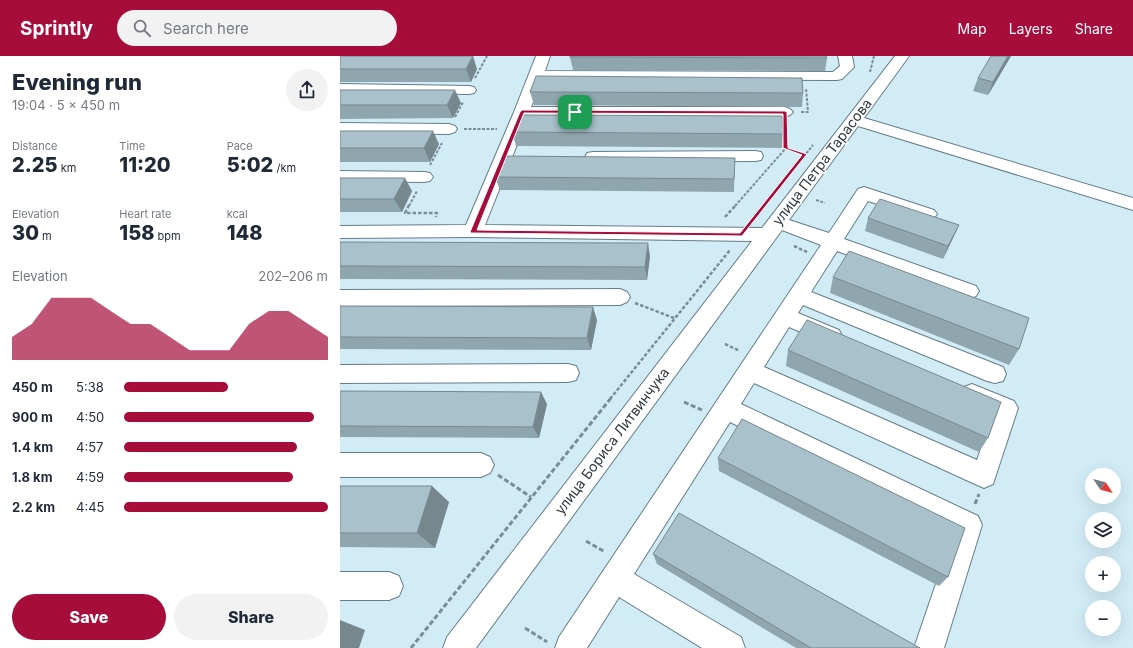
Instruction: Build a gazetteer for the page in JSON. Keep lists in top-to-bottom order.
{
  "streets": {
    "street": ["улица Петра Тарасова", "улица Бориса Литвинчука"]
  },
  "crossings": [
    ["улица Петра Тарасова", "улица Бориса Литвинчука"]
  ],
  "north": "bottom right",
  "page": {
    "header": "Sprintly",
    "search": "Search here",
    "nav": ["Map", "Layers", "Share"],
    "heading": ["Evening run", "19:04 · 5 × 450 m"],
    "stats": [
      ["Distance", "2.25 km"],
      ["Time", "11:20"],
      ["Pace", "5:02 /km"],
      ["Elevation", "30 m"],
      ["Heart rate", "158 bpm"],
      ["kcal", "148"]
    ],
    "chart": ["Elevation", "202–206 m"],
    "list": [
      {
        "name": "450 m",
        "note": "5:38"
      },
      {
        "name": "900 m",
        "note": "4:50"
      },
      {
        "name": "1.4 km",
        "note": "4:57"
      },
      {
        "name": "1.8 km",
        "note": "4:59"
      },
      {
        "name": "2.2 km",
        "note": "4:45"
      }
    ],
    "map_buttons": ["+", "−"],
    "buttons": ["Save", "Share"]
  }
}
